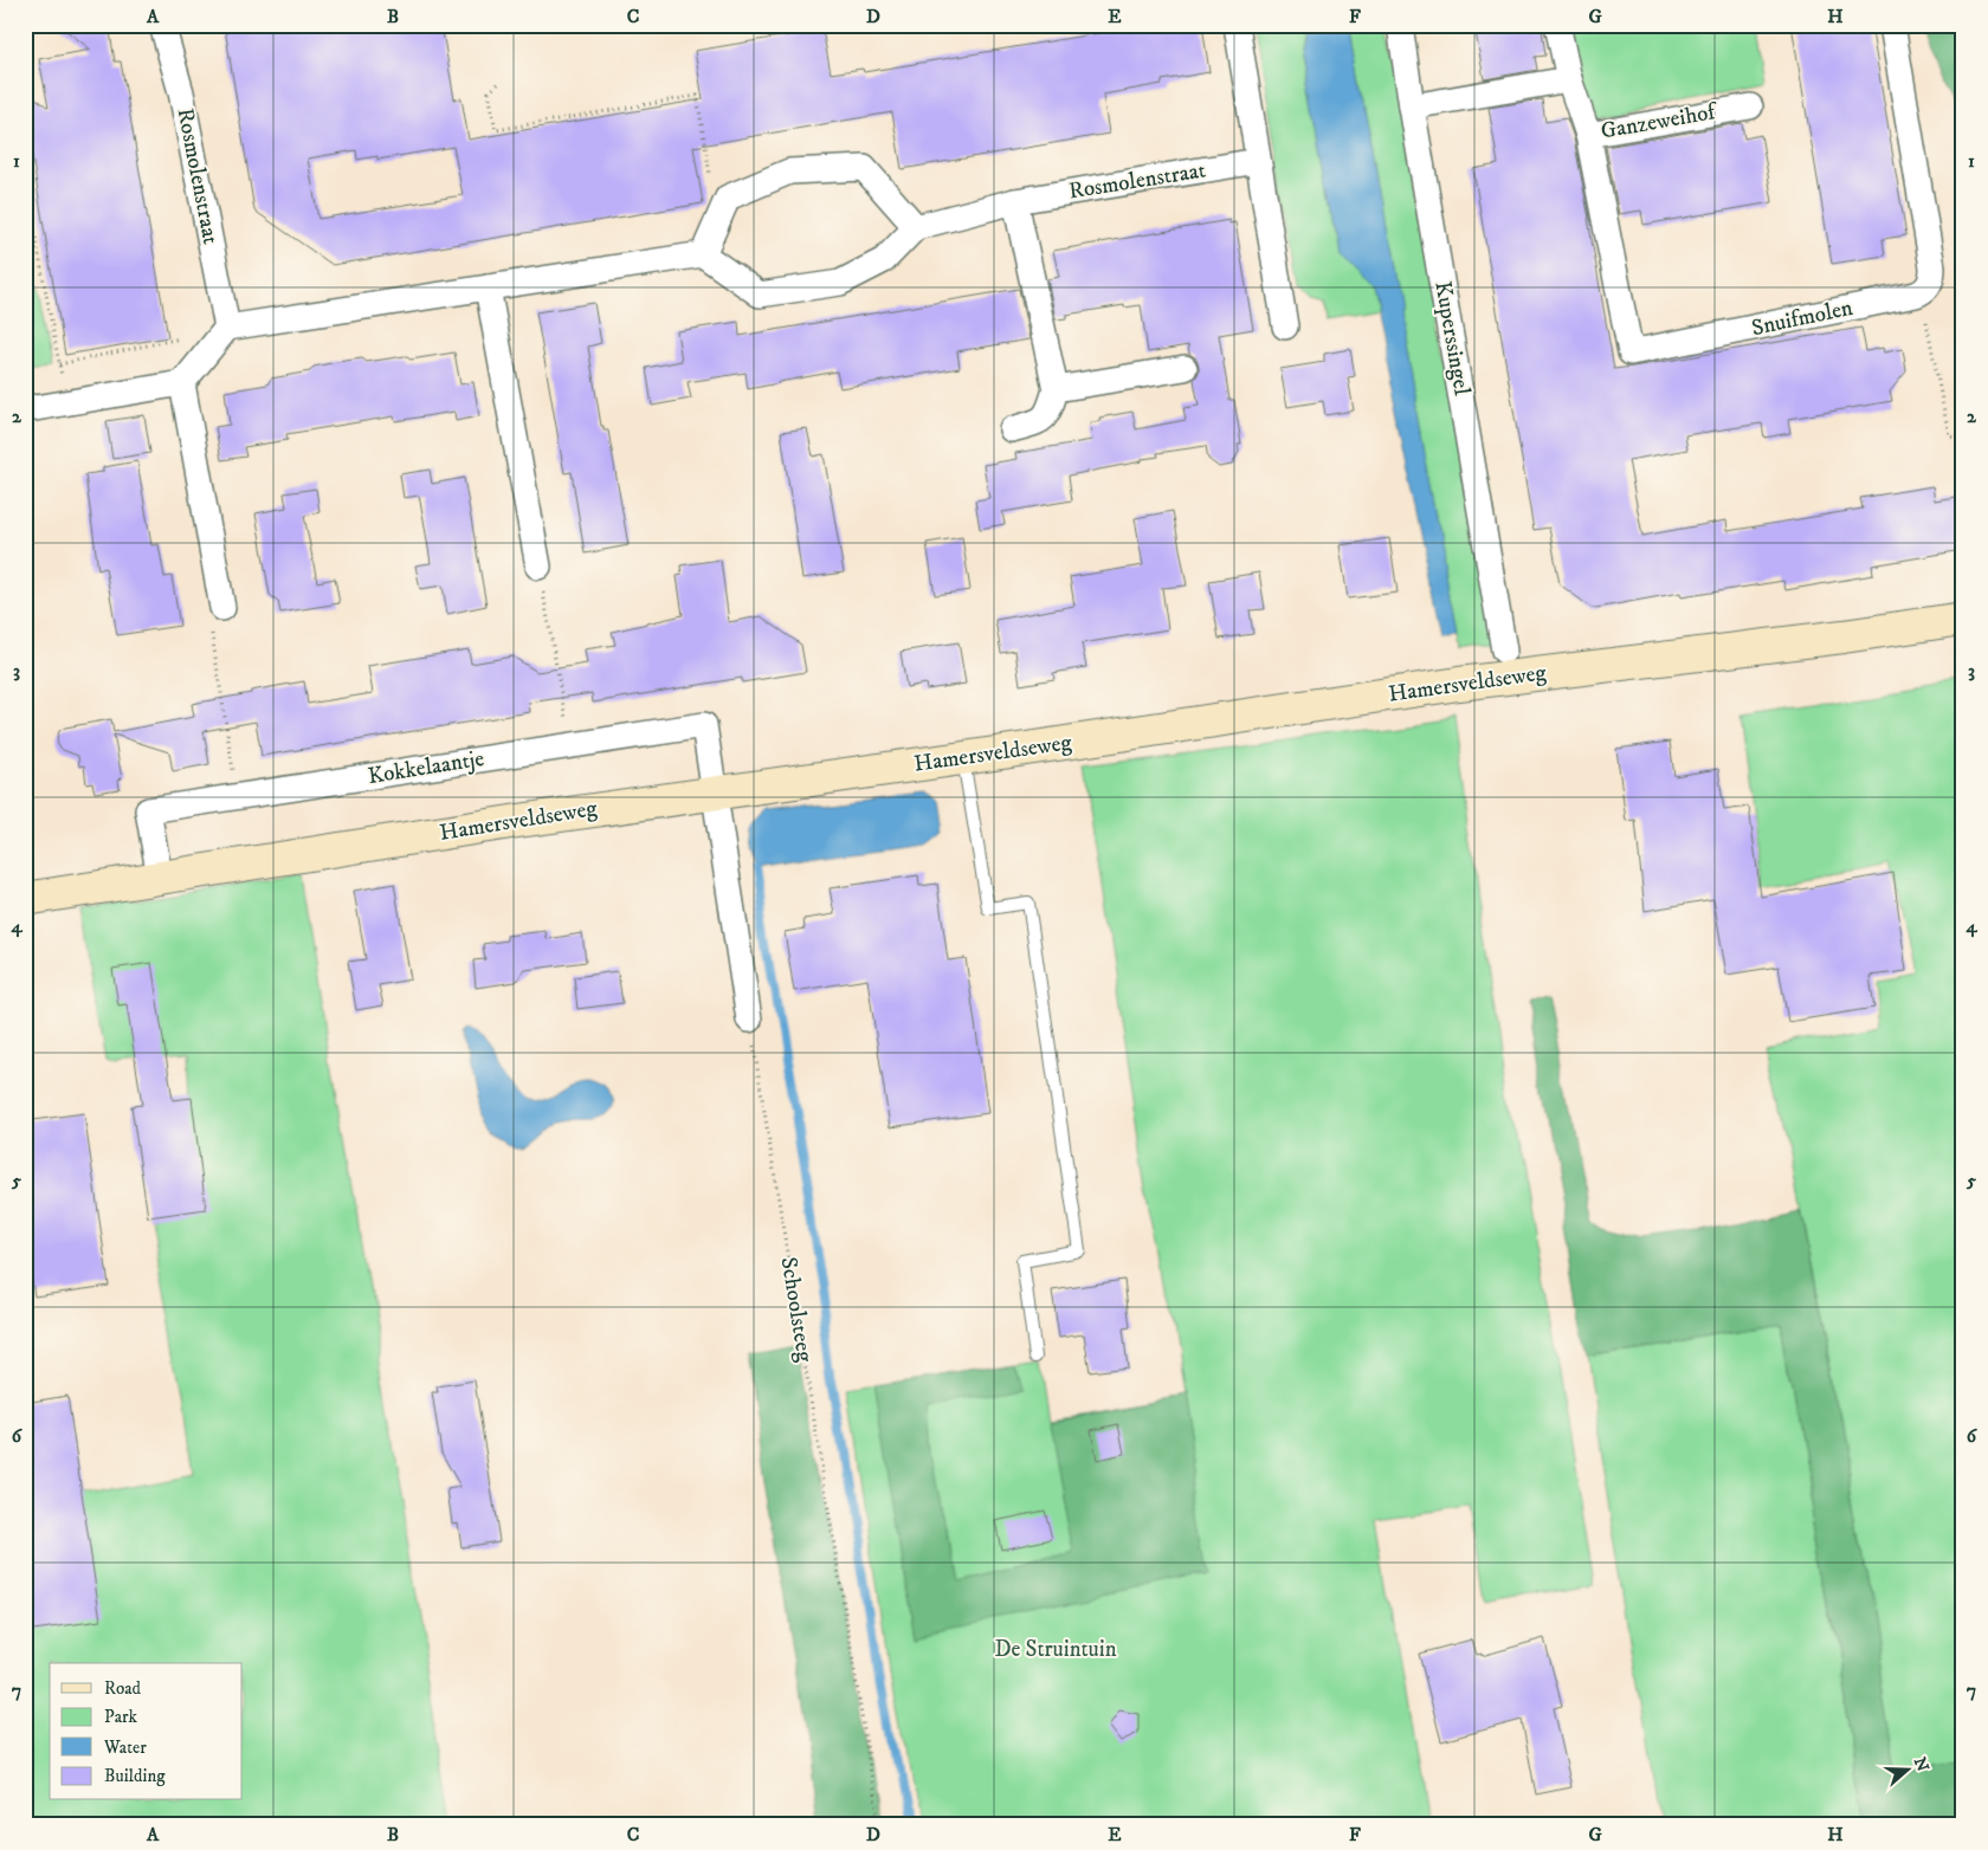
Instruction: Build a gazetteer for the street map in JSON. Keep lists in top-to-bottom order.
{
  "streets": {
    "street": [
      "Ganzeweihof",
      "Rosmolenstraat",
      "Snuifmolen",
      "Kuperssingel",
      "Hamersveldseweg",
      "Kokkelaantje"
    ],
    "path": ["Schoolsteeg"]
  },
  "crossings": [
    ["Ganzeweihof", "Snuifmolen"],
    ["Hamersveldseweg", "Kokkelaantje"]
  ],
  "parks": ["De Struintuin"],
  "legend": [
    "Road",
    "Park",
    "Water",
    "Building"
  ],
  "north": "right",
  "grid": {
    "columns": [
      "A",
      "B",
      "C",
      "D",
      "E",
      "F",
      "G",
      "H"
    ],
    "rows": [
      "1",
      "2",
      "3",
      "4",
      "5",
      "6",
      "7"
    ]
  }
}
